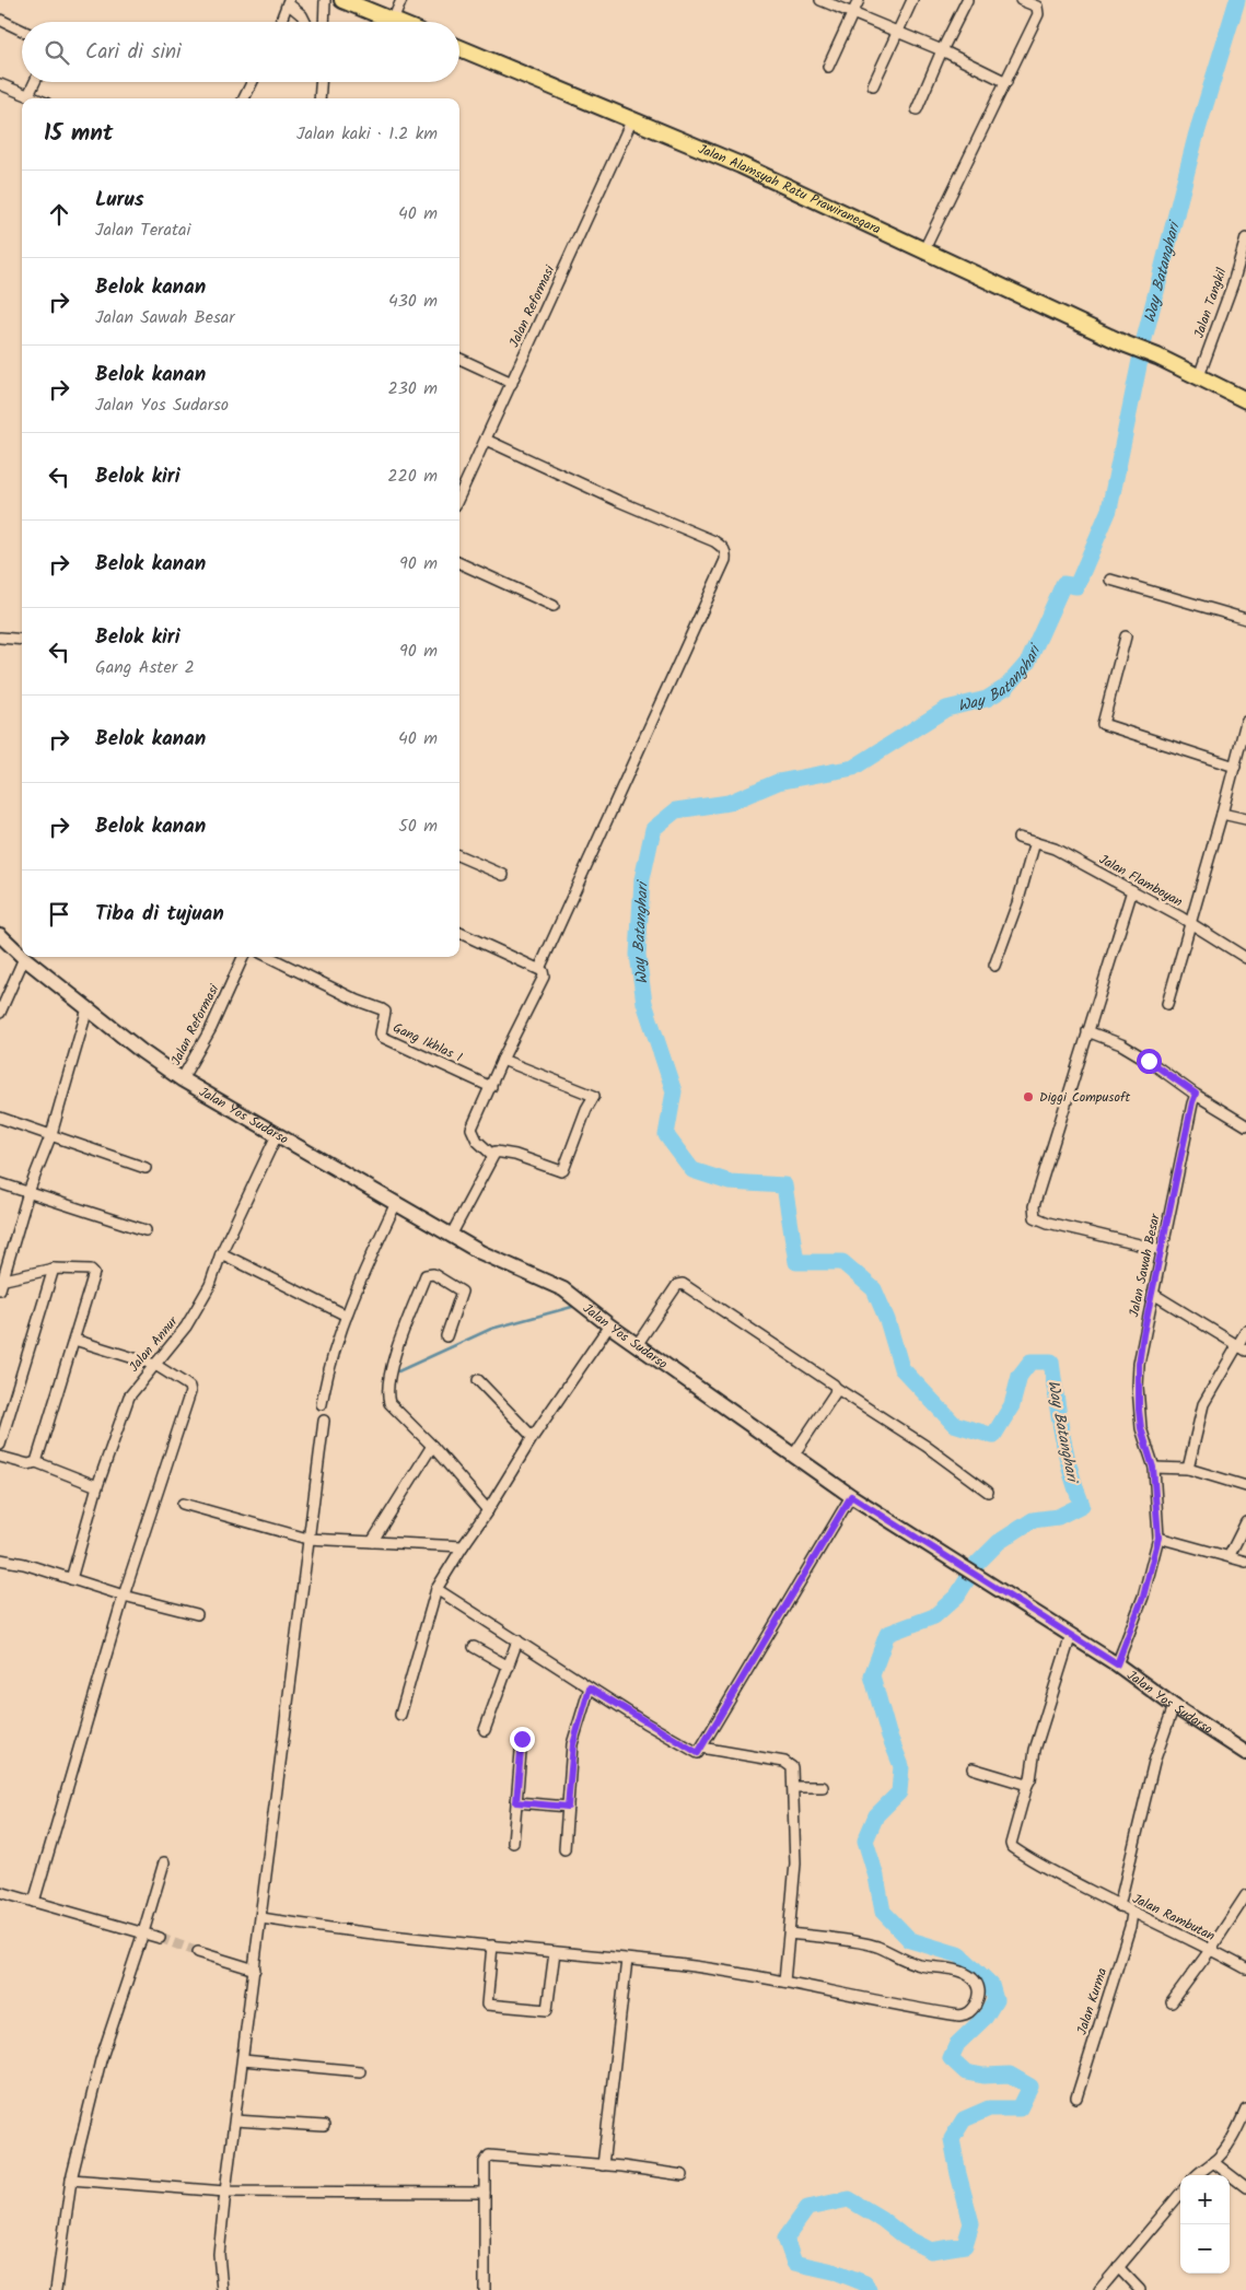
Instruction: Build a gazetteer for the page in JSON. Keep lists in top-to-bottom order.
{
  "streets": {
    "main road": ["Jalan Alamsyah Ratu Prawiranegara"],
    "street": [
      "Jalan Tangkil",
      "Jalan Reformasi",
      "Jalan Flamboyan",
      "Gang Ikhlas I",
      "Jalan Yos Sudarso",
      "Jalan Sawah Besar",
      "Jalan Annur",
      "Jalan Rambutan",
      "Jalan Kurma"
    ]
  },
  "crossings": [
    ["Jalan Alamsyah Ratu Prawiranegara", "Jalan Tangkil"],
    ["Jalan Alamsyah Ratu Prawiranegara", "Jalan Reformasi"],
    ["Jalan Reformasi", "Jalan Yos Sudarso"],
    ["Jalan Yos Sudarso", "Jalan Sawah Besar"],
    ["Jalan Yos Sudarso", "Jalan Annur"],
    ["Jalan Rambutan", "Jalan Kurma"]
  ],
  "water": ["Way Batanghari"],
  "places": ["Diggi Compusoft"],
  "page": {
    "search": "Cari di sini",
    "heading": ["15 mnt", "Jalan kaki · 1.2 km"],
    "list": [
      ["Lurus", "Jalan Teratai", "40 m"],
      ["Belok kanan", "Jalan Sawah Besar", "430 m"],
      ["Belok kanan", "Jalan Yos Sudarso", "230 m"],
      ["Belok kiri", "220 m"],
      ["Belok kanan", "90 m"],
      ["Belok kiri", "Gang Aster 2", "90 m"],
      ["Belok kanan", "40 m"],
      ["Belok kanan", "50 m"],
      "Tiba di tujuan"
    ],
    "map_buttons": ["+", "−"]
  }
}
